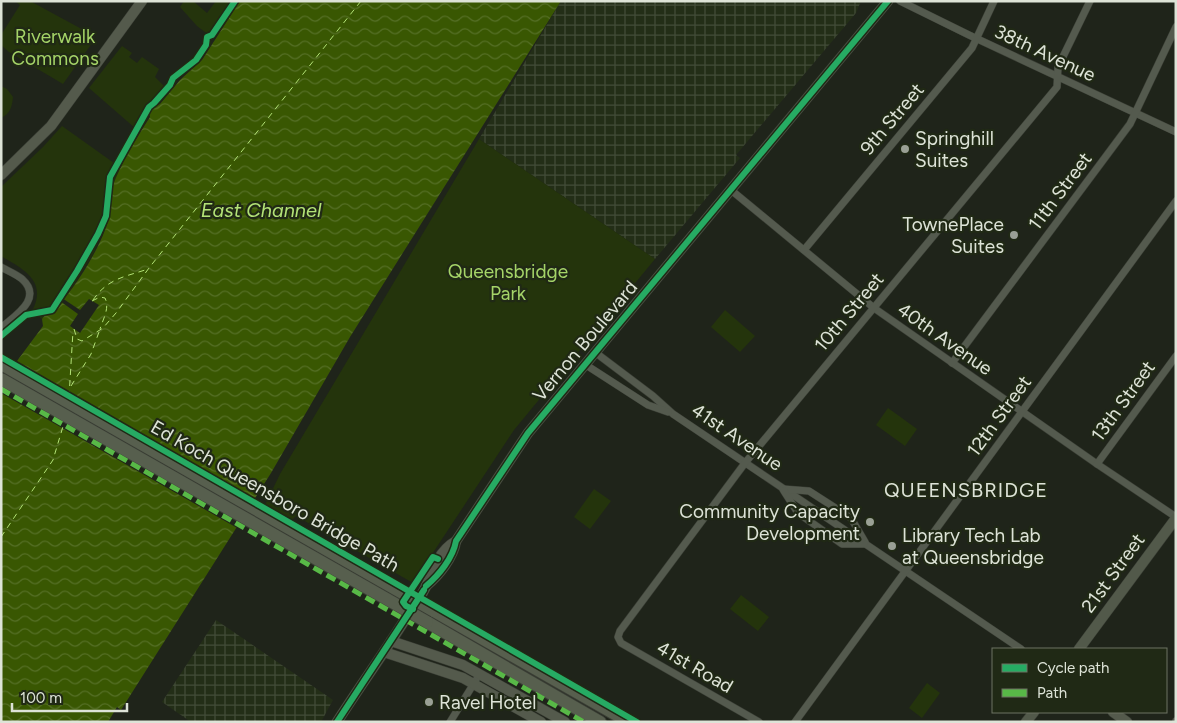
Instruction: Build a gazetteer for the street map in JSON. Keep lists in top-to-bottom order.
{
  "streets": {
    "main road": ["Vernon Boulevard", "21st Street"],
    "street": [
      "38th Avenue",
      "9th Street",
      "11th Street",
      "10th Street",
      "40th Avenue",
      "13th Street",
      "12th Street",
      "41st Avenue",
      "41st Road"
    ],
    "cycle path": ["Ed Koch Queensboro Bridge Path"]
  },
  "crossings": [
    ["38th Avenue", "9th Street"],
    ["38th Avenue", "11th Street"],
    ["38th Avenue", "10th Street"],
    ["9th Street", "40th Avenue"],
    ["11th Street", "40th Avenue"],
    ["10th Street", "40th Avenue"],
    ["10th Street", "41st Avenue"],
    ["10th Street", "41st Road"],
    ["40th Avenue", "Vernon Boulevard"],
    ["40th Avenue", "13th Street"],
    ["40th Avenue", "12th Street"],
    ["40th Avenue", "21st Street"],
    ["Vernon Boulevard", "41st Avenue"],
    ["12th Street", "41st Avenue"]
  ],
  "districts": ["QUEENSBRIDGE"],
  "water": ["East Channel"],
  "parks": ["Riverwalk Commons", "Queensbridge Park"],
  "places": [
    "Springhill Suites",
    "TownePlace Suites",
    "Community Capacity Development",
    "Library Tech Lab at Queensbridge",
    "Ravel Hotel"
  ],
  "legend": ["Cycle path", "Path"],
  "scale_bar": "100 m"
}
